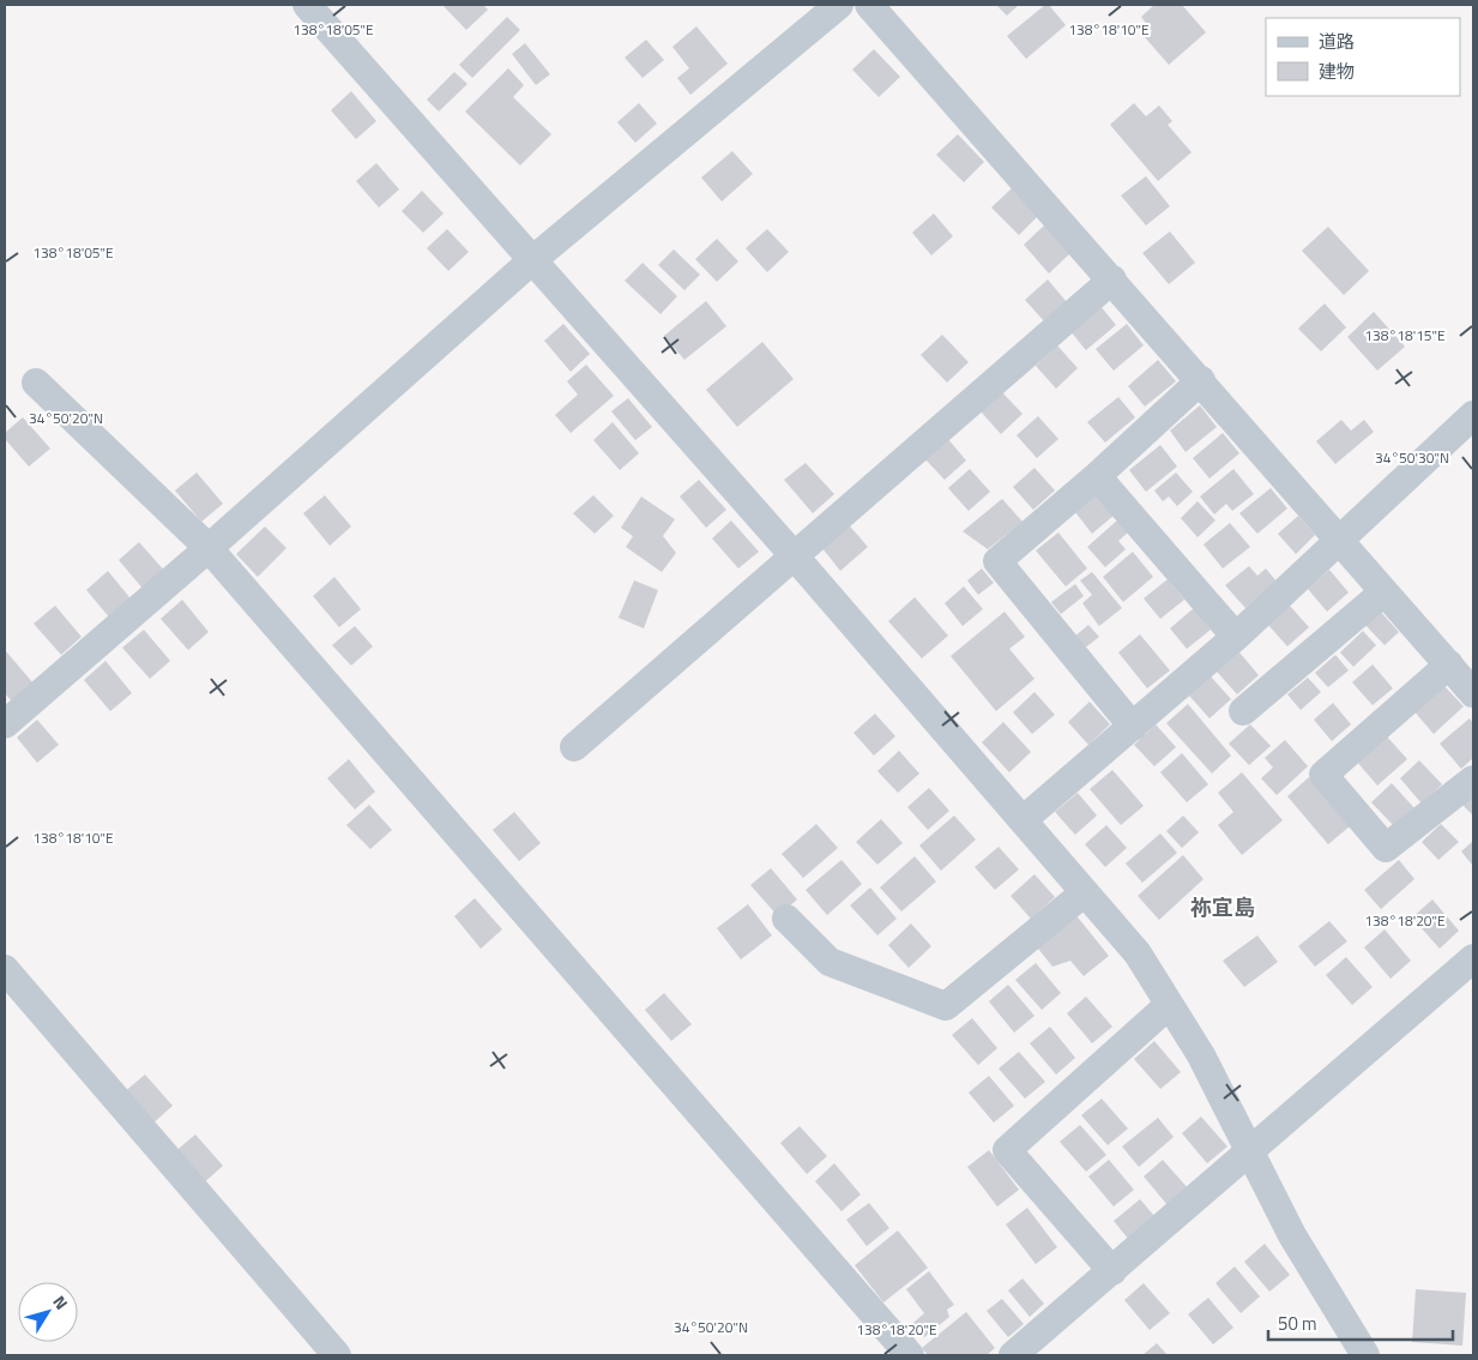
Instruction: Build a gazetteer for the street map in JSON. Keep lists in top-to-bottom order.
{
  "districts": ["祢宜島"],
  "legend": ["道路", "建物"],
  "scale_bar": "50 m",
  "north": "top right",
  "coordinates": [
    "138°18'05\"E",
    "138°18'10\"E",
    "138°18'15\"E",
    "34°50'20\"N",
    "34°50'30\"N",
    "138°18'20\"E"
  ]
}
